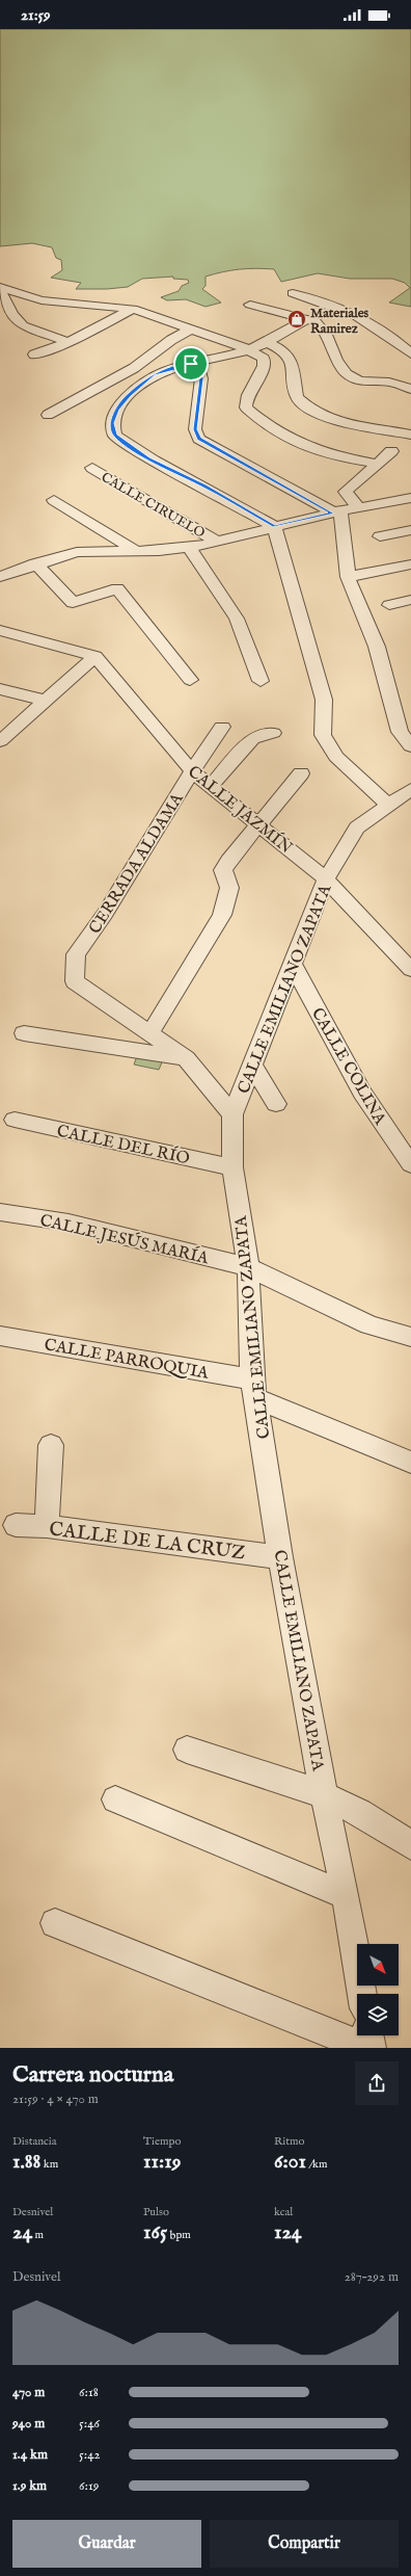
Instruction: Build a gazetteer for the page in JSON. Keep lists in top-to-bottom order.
{
  "streets": {
    "street": [
      "CALLE CIRUELO",
      "CALLE JAZMÍN",
      "CERRADA ALDAMA",
      "CALLE EMILIANO ZAPATA",
      "CALLE COLINA",
      "CALLE DEL RÍO",
      "CALLE JESÚS MARÍA",
      "CALLE PARROQUIA",
      "CALLE DE LA CRUZ"
    ]
  },
  "crossings": [
    ["CALLE JAZMÍN", "CERRADA ALDAMA"],
    ["CALLE JAZMÍN", "CALLE EMILIANO ZAPATA"],
    ["CALLE EMILIANO ZAPATA", "CALLE COLINA"],
    ["CALLE EMILIANO ZAPATA", "CALLE DEL RÍO"],
    ["CALLE EMILIANO ZAPATA", "CALLE JESÚS MARÍA"],
    ["CALLE EMILIANO ZAPATA", "CALLE PARROQUIA"],
    ["CALLE EMILIANO ZAPATA", "CALLE DE LA CRUZ"]
  ],
  "places": {
    "shop": ["Materiales Ramirez"]
  },
  "north": "bottom right",
  "page": {
    "status": "21:59",
    "heading": ["Carrera nocturna", "21:59 · 4 × 470 m"],
    "stats": [
      ["Distancia", "1.88 km"],
      ["Tiempo", "11:19"],
      ["Ritmo", "6:01 /km"],
      ["Desnivel", "24 m"],
      ["Pulso", "165 bpm"],
      ["kcal", "124"]
    ],
    "chart": ["Desnivel", "287–292 m"],
    "list": [
      {
        "name": "470 m",
        "note": "6:18"
      },
      {
        "name": "940 m",
        "note": "5:46"
      },
      {
        "name": "1.4 km",
        "note": "5:42"
      },
      {
        "name": "1.9 km",
        "note": "6:19"
      }
    ],
    "buttons": ["Guardar", "Compartir"]
  }
}
